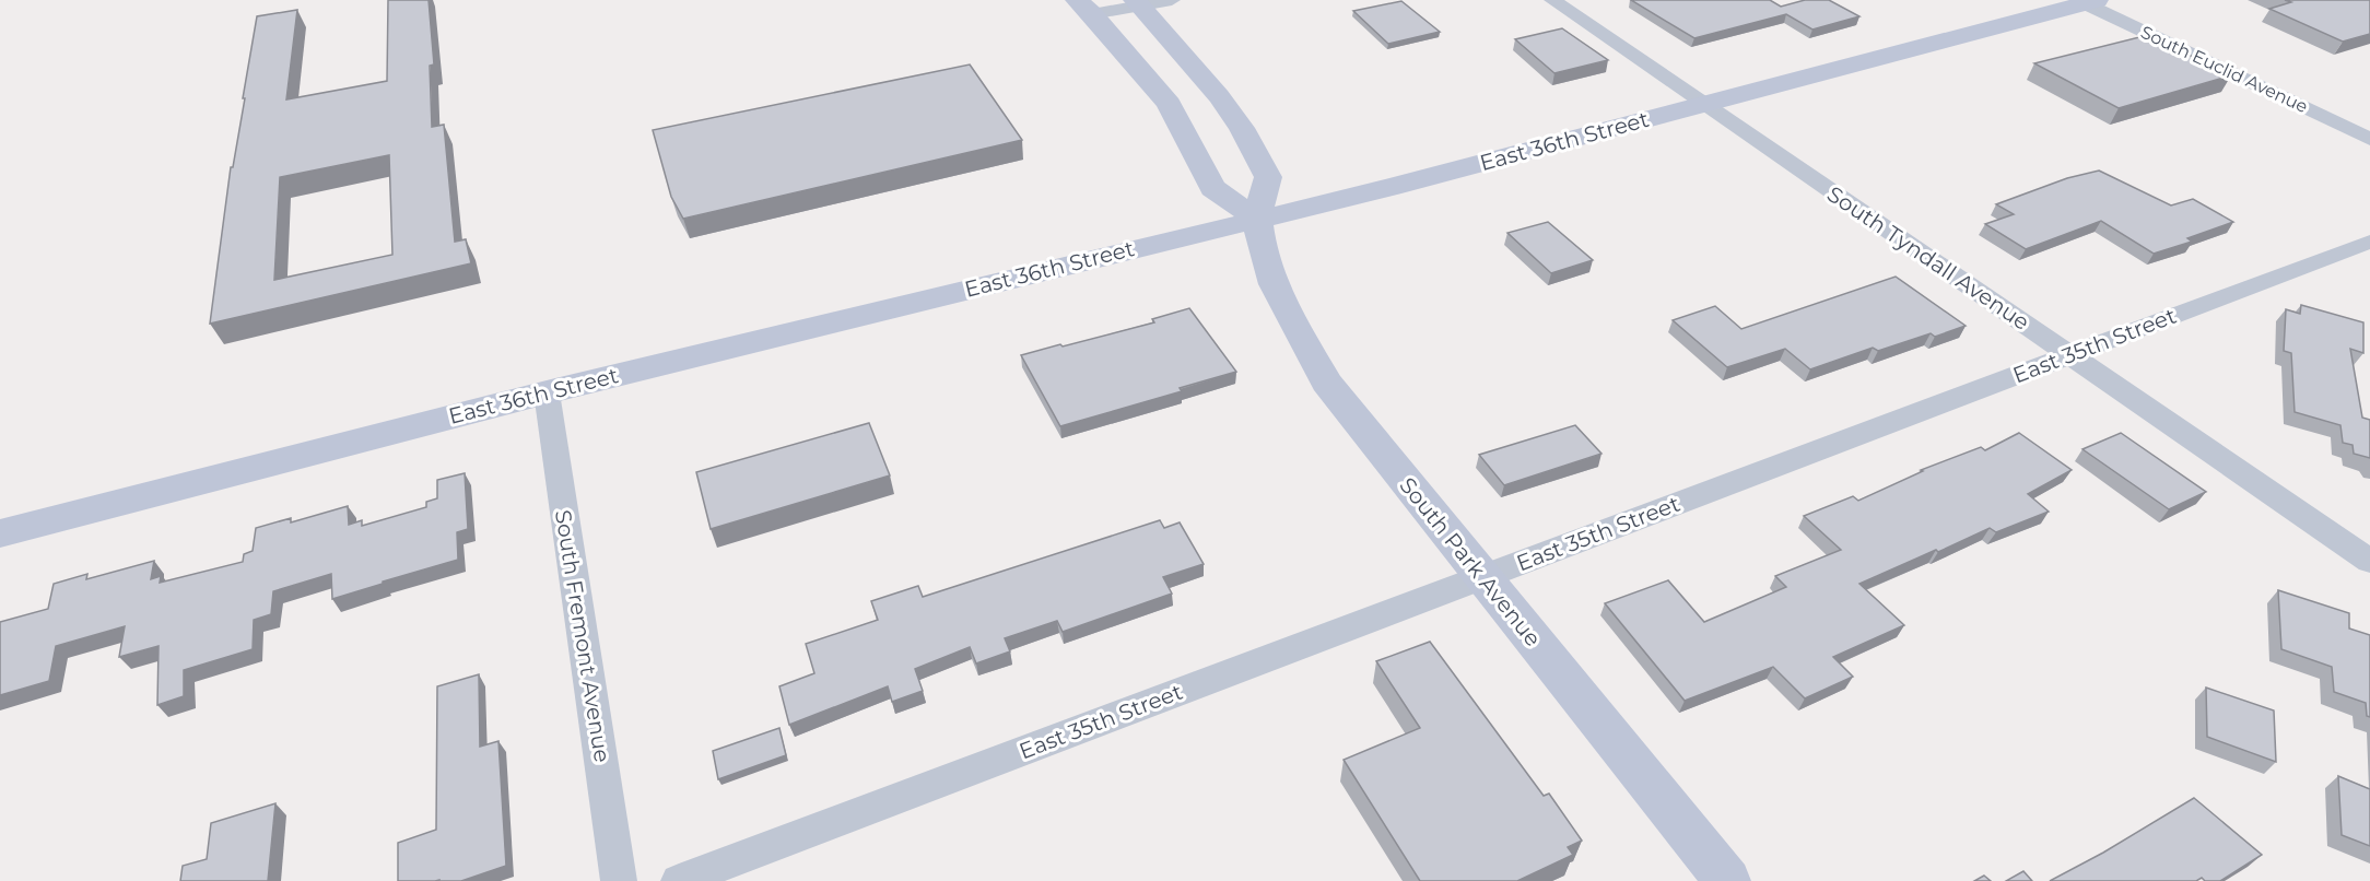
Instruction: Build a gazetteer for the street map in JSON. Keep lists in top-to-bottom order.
{
  "streets": {
    "main road": ["East 36th Street", "South Park Avenue"],
    "street": [
      "South Euclid Avenue",
      "South Tyndall Avenue",
      "East 35th Street",
      "South Fremont Avenue"
    ]
  },
  "crossings": [
    ["South Euclid Avenue", "East 36th Street"],
    ["East 36th Street", "South Tyndall Avenue"],
    ["East 36th Street", "South Park Avenue"],
    ["East 36th Street", "South Fremont Avenue"],
    ["South Tyndall Avenue", "East 35th Street"],
    ["East 35th Street", "South Park Avenue"]
  ]
}
